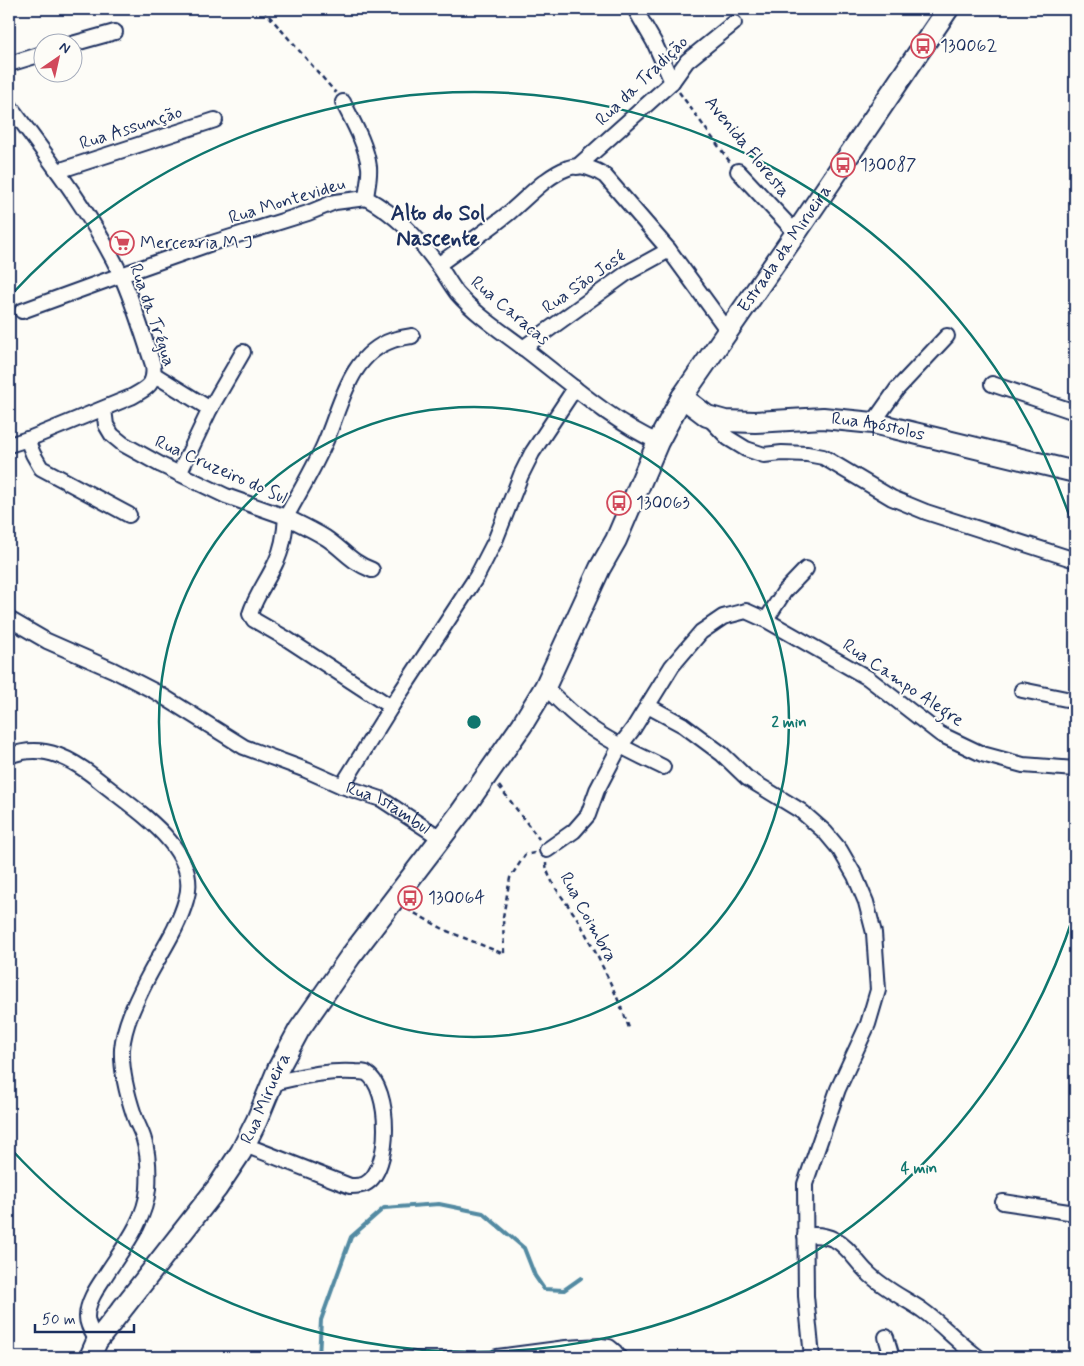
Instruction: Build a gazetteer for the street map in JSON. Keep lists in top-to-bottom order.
{
  "streets": {
    "main road": [
      "Estrada da Mirueira",
      "Rua Apóstolos",
      "Rua Istambul",
      "Rua Mirueira"
    ],
    "street": [
      "Rua da Tradição",
      "Rua Assunção",
      "Avenida Floresta",
      "Rua Montevideu",
      "Rua São José",
      "Rua Caracas",
      "Rua da Trégua",
      "Rua Cruzeiro do Sul",
      "Rua Campo Alegre"
    ],
    "path": ["Rua Coimbra"]
  },
  "crossings": [
    ["Rua da Tradição", "Avenida Floresta"],
    ["Rua Assunção", "Rua da Trégua"],
    ["Avenida Floresta", "Estrada da Mirueira"],
    ["Rua Montevideu", "Rua Caracas"],
    ["Rua Montevideu", "Rua da Trégua"],
    ["Estrada da Mirueira", "Rua Caracas"],
    ["Estrada da Mirueira", "Rua Apóstolos"],
    ["Estrada da Mirueira", "Rua Istambul"],
    ["Rua São José", "Rua Caracas"],
    ["Rua Caracas", "Rua Istambul"],
    ["Rua da Trégua", "Rua Cruzeiro do Sul"],
    ["Rua Istambul", "Rua Mirueira"]
  ],
  "districts": ["Alto do Sol Nascente"],
  "places": {
    "bus stop": [
      "130062",
      "130087",
      "130063",
      "130064"
    ],
    "supermarket": ["Mercearia M J"]
  },
  "scale_bar": "50 m",
  "north": "top right",
  "rings": ["2 min", "4 min"]
}
